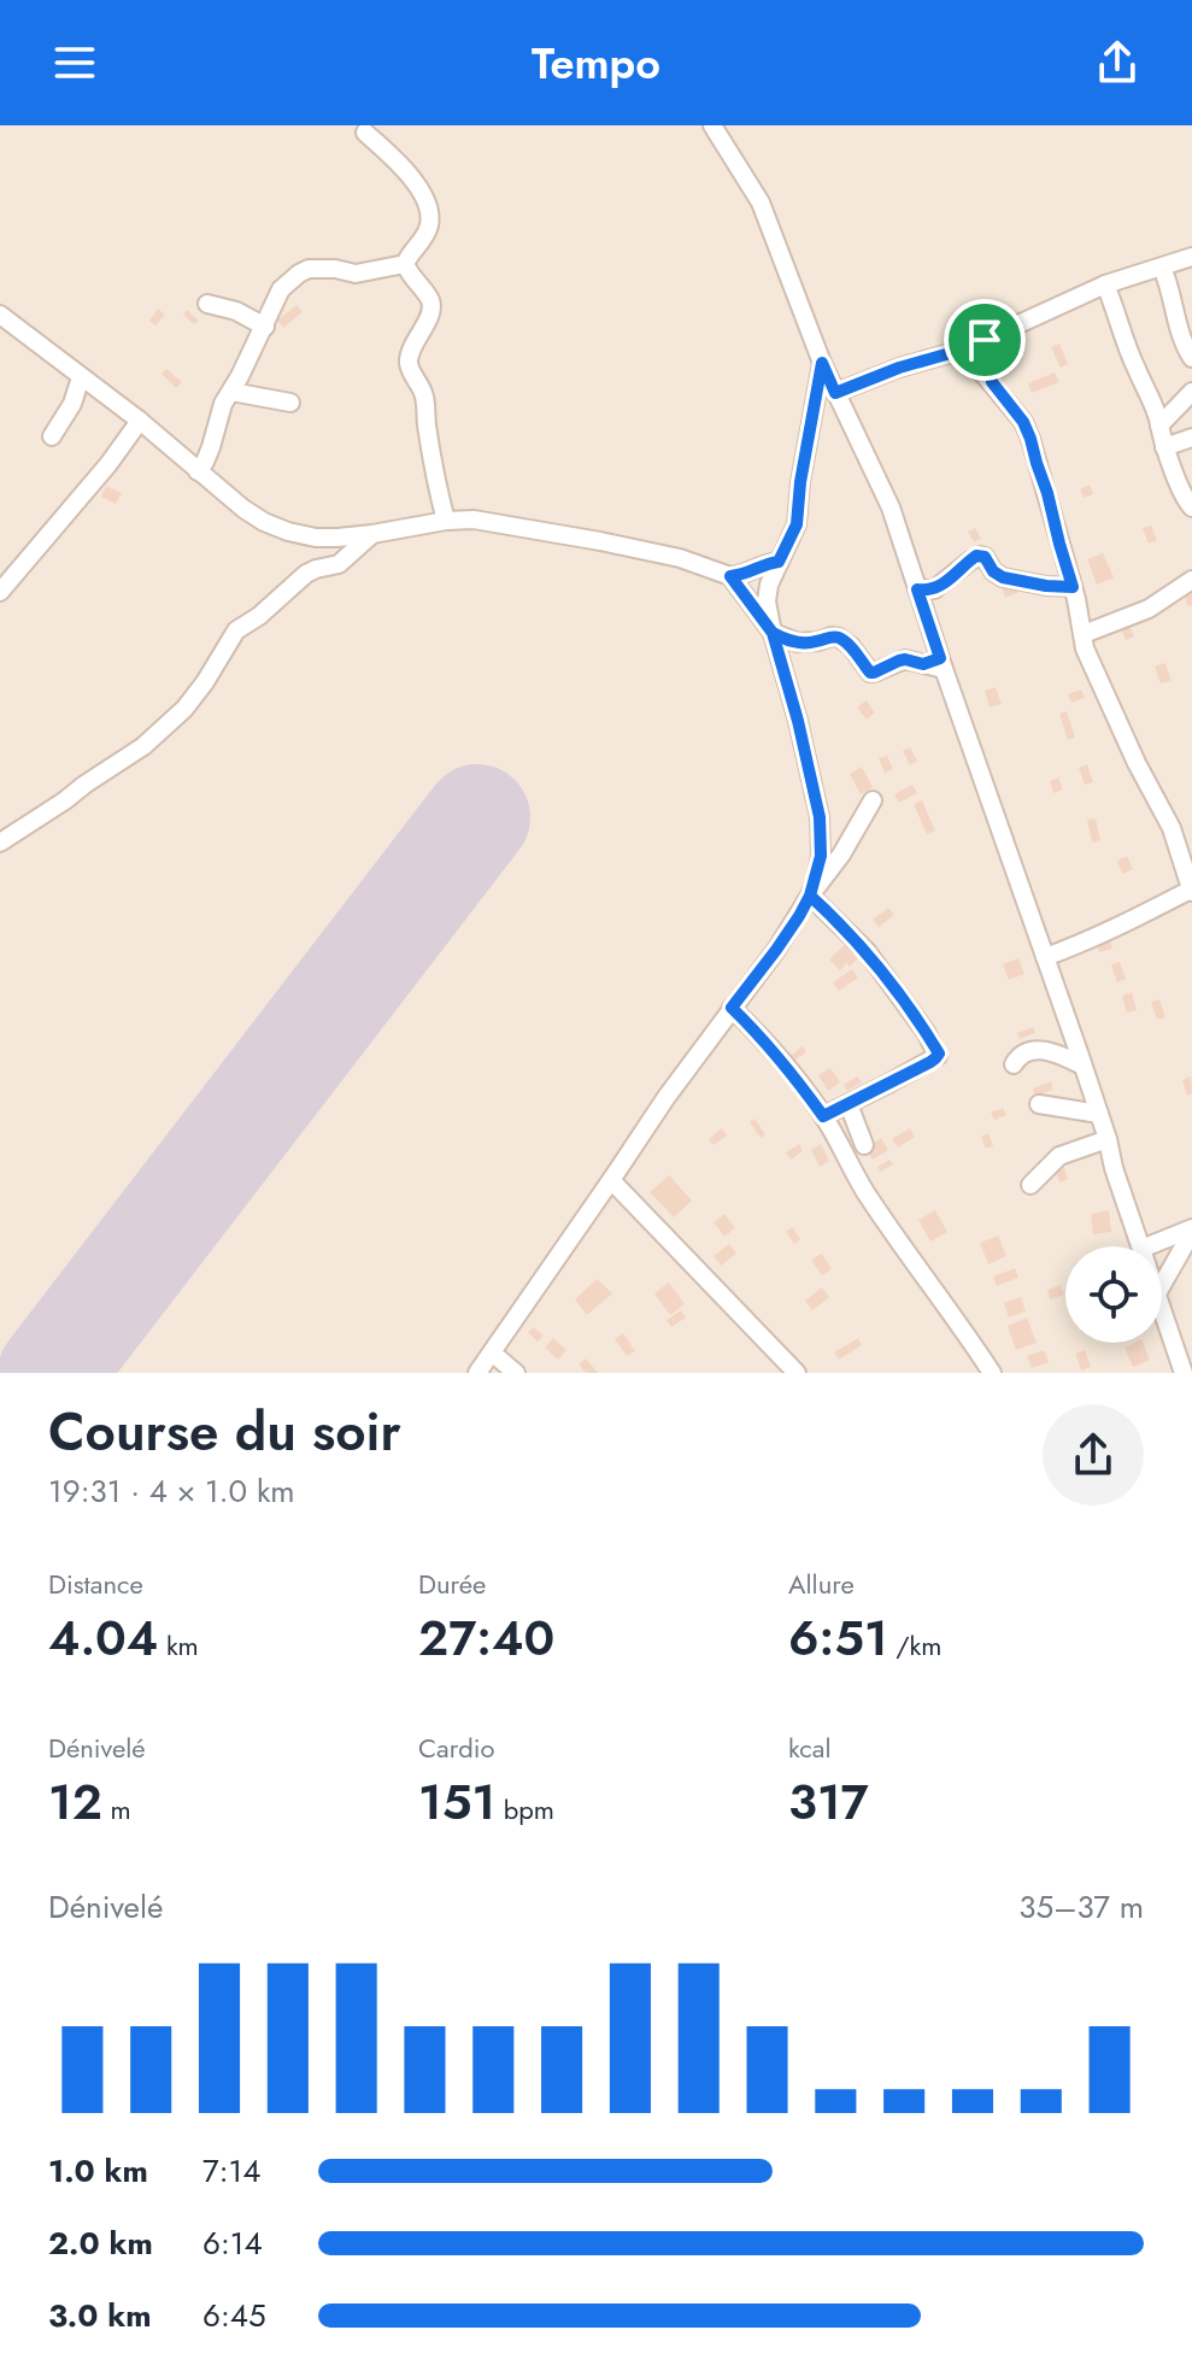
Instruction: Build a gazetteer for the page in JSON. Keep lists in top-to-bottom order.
{
  "page": {
    "header": "Tempo",
    "heading": ["Course du soir", "19:31 · 4 × 1.0 km"],
    "stats": [
      ["Distance", "4.04 km"],
      ["Durée", "27:40"],
      ["Allure", "6:51 /km"],
      ["Dénivelé", "12 m"],
      ["Cardio", "151 bpm"],
      ["kcal", "317"]
    ],
    "chart": ["Dénivelé", "35–37 m"],
    "list": [
      {
        "name": "1.0 km",
        "note": "7:14"
      },
      {
        "name": "2.0 km",
        "note": "6:14"
      },
      {
        "name": "3.0 km",
        "note": "6:45"
      }
    ]
  }
}
